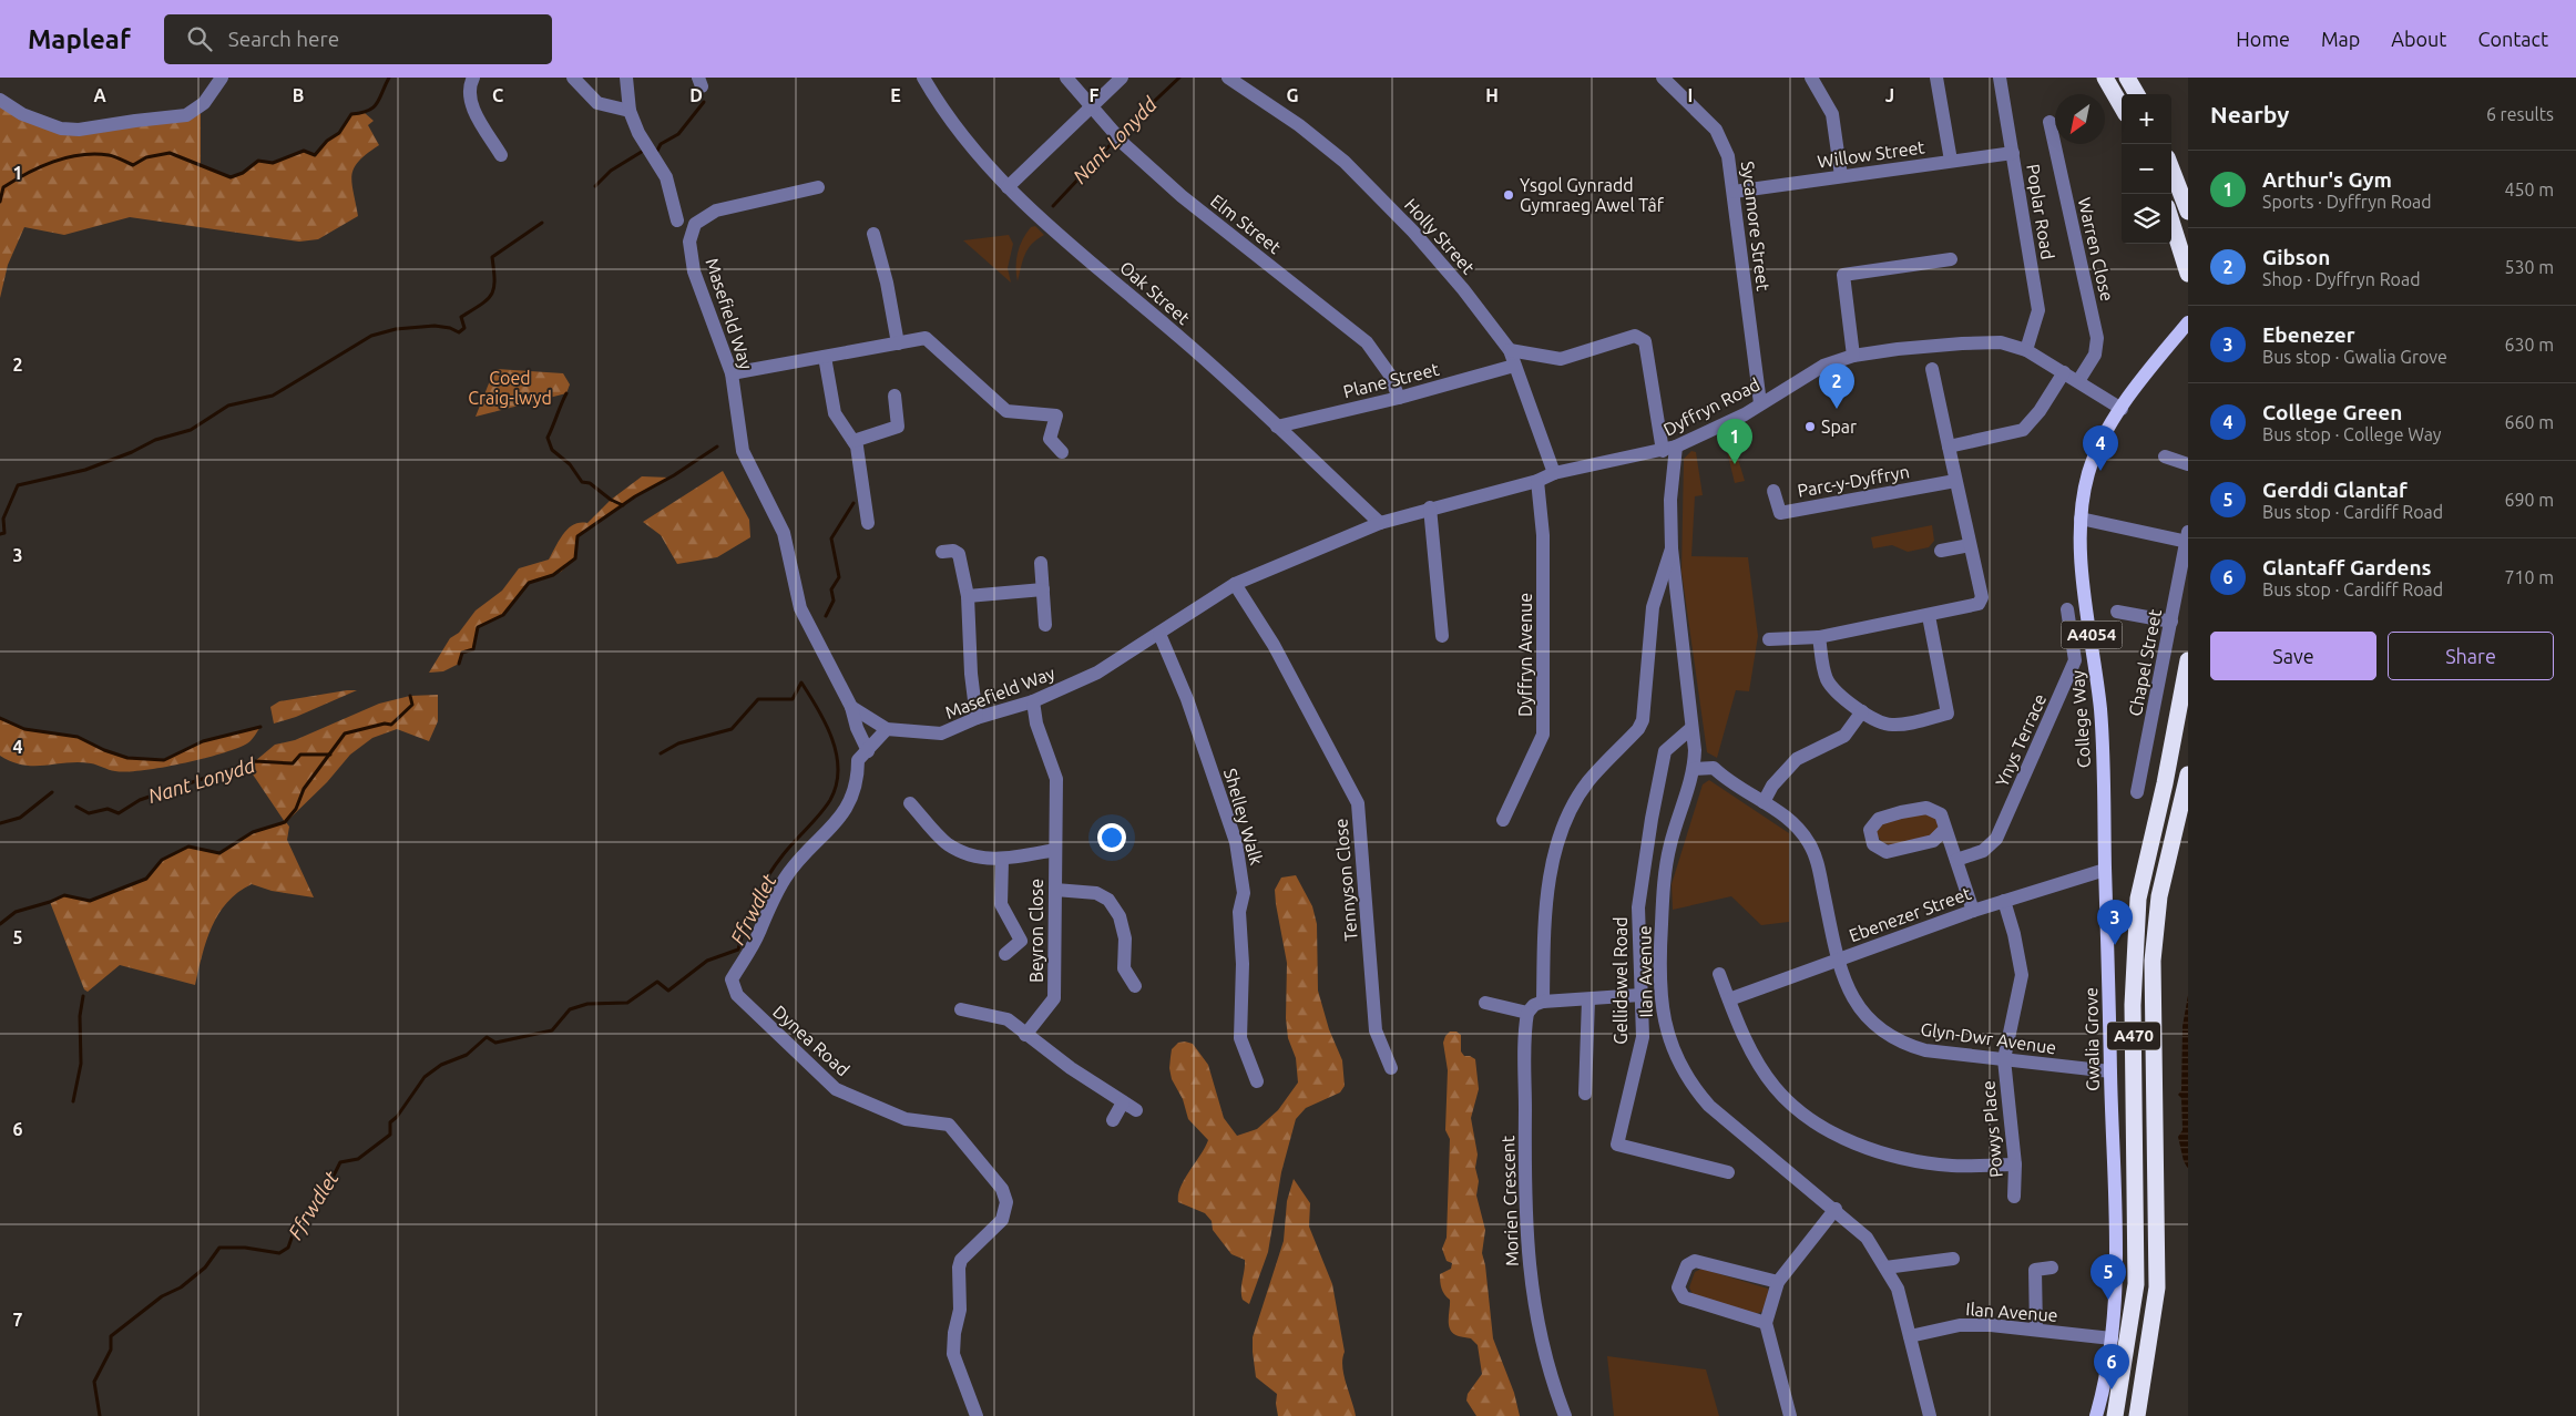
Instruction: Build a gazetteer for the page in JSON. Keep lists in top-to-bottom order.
{
  "streets": {
    "highway": ["A470"],
    "main road": ["A4054", "College Way", "Gwalia Grove"],
    "street": [
      "Willow Street",
      "Poplar Road",
      "Elm Street",
      "Sycamore Street",
      "Holly Street",
      "Warren Close",
      "Oak Street",
      "Masefield Way",
      "Plane Street",
      "Dyffryn Road",
      "Parc-y-Dyffryn",
      "Dyffryn Avenue",
      "Chapel Street",
      "Ynys Terrace",
      "Shelley Walk",
      "Tennyson Close",
      "Ebenezer Street",
      "Beyron Close",
      "Ilan Avenue",
      "Gellidawel Road",
      "Glyn-Dwr Avenue",
      "Dynea Road",
      "Powys Place",
      "Morien Crescent"
    ]
  },
  "crossings": [
    ["Willow Street", "Poplar Road"],
    ["Willow Street", "Sycamore Street"],
    ["Poplar Road", "Dyffryn Road"],
    ["Elm Street", "Plane Street"],
    ["Sycamore Street", "Dyffryn Road"],
    ["Holly Street", "Plane Street"],
    ["Holly Street", "Dyffryn Road"],
    ["Warren Close", "Dyffryn Road"],
    ["Oak Street", "Plane Street"],
    ["Oak Street", "Dyffryn Road"],
    ["Masefield Way", "Dyffryn Road"],
    ["Masefield Way", "Shelley Walk"],
    ["Masefield Way", "Tennyson Close"],
    ["Masefield Way", "Beyron Close"],
    ["Masefield Way", "Dynea Road"],
    ["Dyffryn Road", "A4054"],
    ["Dyffryn Road", "Dyffryn Avenue"],
    ["Dyffryn Road", "College Way"],
    ["A4054", "College Way"],
    ["A4054", "Ilan Avenue"],
    ["A4054", "Gwalia Grove"],
    ["College Way", "Ebenezer Street"],
    ["College Way", "Gwalia Grove"],
    ["Ebenezer Street", "Glyn-Dwr Avenue"],
    ["Ebenezer Street", "Gwalia Grove"],
    ["Ebenezer Street", "Powys Place"],
    ["Ilan Avenue", "Gellidawel Road"],
    ["Ilan Avenue", "Glyn-Dwr Avenue"],
    ["Ilan Avenue", "Gwalia Grove"],
    ["Glyn-Dwr Avenue", "Gwalia Grove"],
    ["Glyn-Dwr Avenue", "Powys Place"]
  ],
  "water": ["Nant Lonydd", "Ffrwdlet"],
  "parks": ["Coed Craig-lwyd"],
  "places": ["Ysgol Gynradd Gymraeg Awel Tâf", "Spar"],
  "north": "bottom left",
  "page": {
    "header": "Mapleaf",
    "search": "Search here",
    "nav": [
      "Home",
      "Map",
      "About",
      "Contact"
    ],
    "heading": ["Nearby", "6 results"],
    "map_buttons": ["+", "−"],
    "list": [
      {
        "mark": "1",
        "name": "Arthur's Gym",
        "note": "Sports · Dyffryn Road",
        "value": "450 m"
      },
      {
        "mark": "2",
        "name": "Gibson",
        "note": "Shop · Dyffryn Road",
        "value": "530 m"
      },
      {
        "mark": "3",
        "name": "Ebenezer",
        "note": "Bus stop · Gwalia Grove",
        "value": "630 m"
      },
      {
        "mark": "4",
        "name": "College Green",
        "note": "Bus stop · College Way",
        "value": "660 m"
      },
      {
        "mark": "5",
        "name": "Gerddi Glantaf",
        "note": "Bus stop · Cardiff Road",
        "value": "690 m"
      },
      {
        "mark": "6",
        "name": "Glantaff Gardens",
        "note": "Bus stop · Cardiff Road",
        "value": "710 m"
      }
    ],
    "pins": [
      "2",
      "1",
      "4",
      "3",
      "5",
      "6"
    ],
    "buttons": ["Save", "Share"]
  },
  "grid": {
    "columns": [
      "A",
      "B",
      "C",
      "D",
      "E",
      "F",
      "G",
      "H",
      "I",
      "J"
    ],
    "rows": [
      "1",
      "2",
      "3",
      "4",
      "5",
      "6",
      "7"
    ]
  }
}
